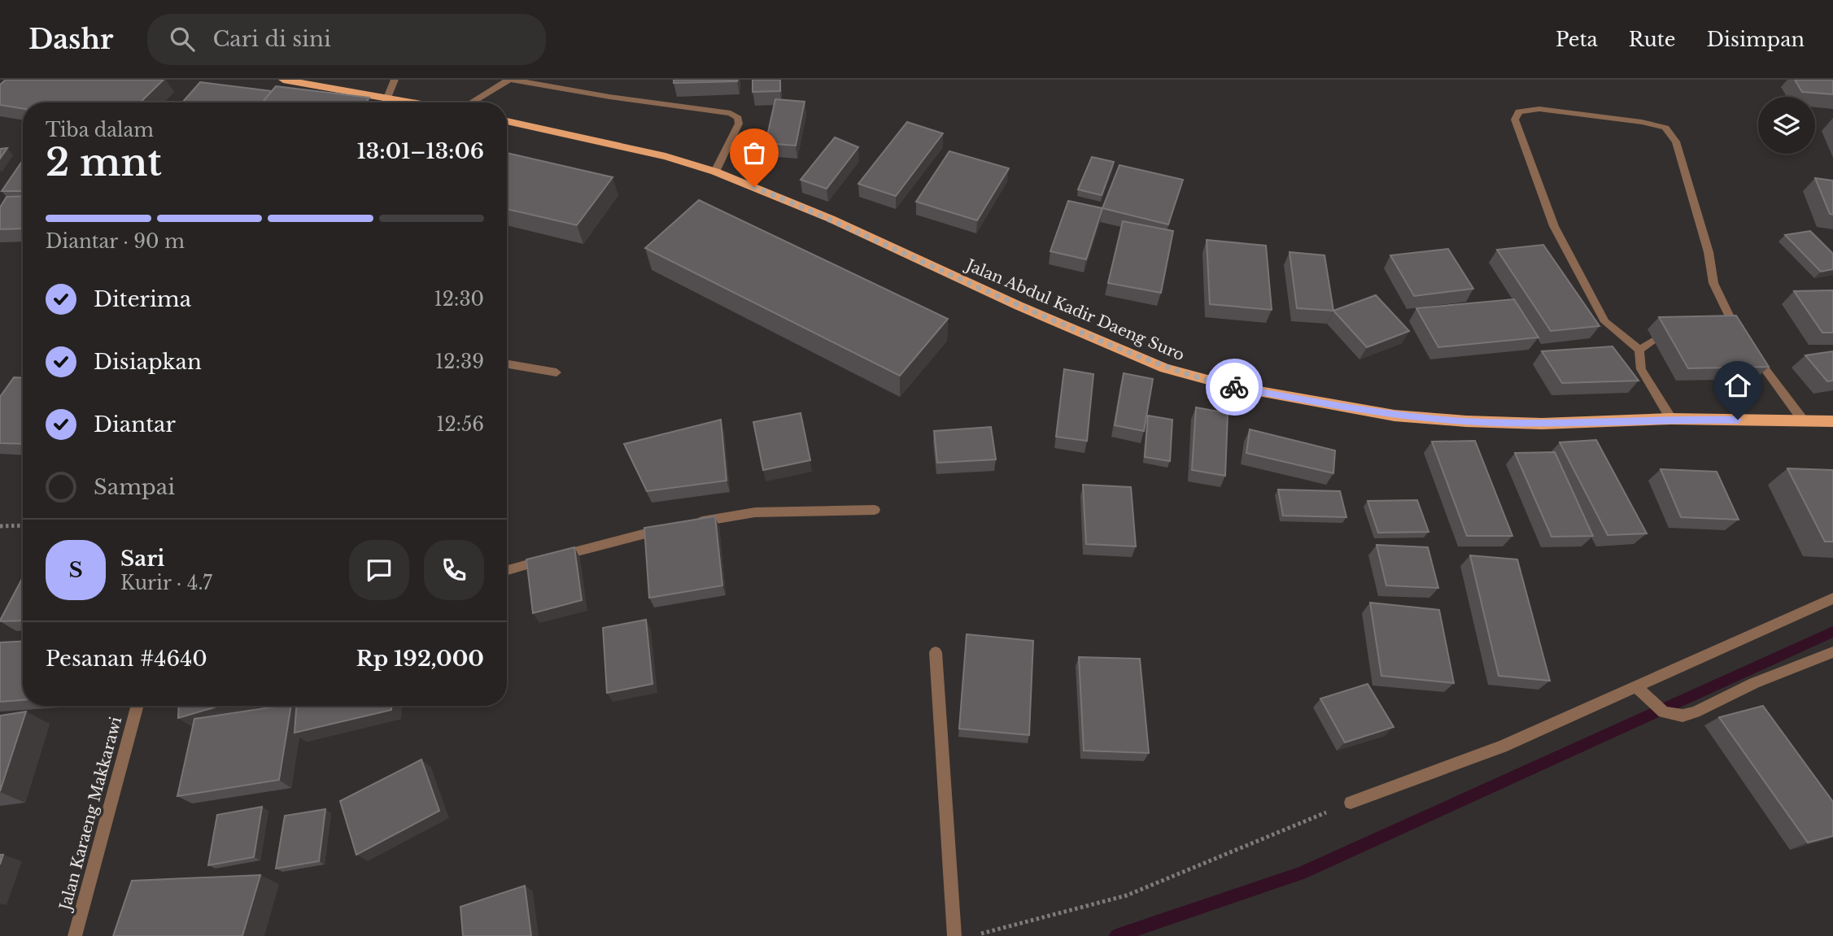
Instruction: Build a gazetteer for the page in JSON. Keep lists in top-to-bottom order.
{
  "streets": {
    "main road": ["Jalan Abdul Kadir Daeng Suro"],
    "street": ["Jalan Karaeng Makkarawi"]
  },
  "page": {
    "header": "Dashr",
    "search": "Cari di sini",
    "nav": ["Peta", "Rute", "Disimpan"],
    "heading": ["2 mnt", "Tiba dalam", "13:01–13:06"],
    "panel": [
      "Sari",
      "Kurir · 4.7",
      "Pesanan #4640",
      "Rp 192,000"
    ],
    "bar": "Diantar · 90 m",
    "list": [
      ["Diterima", "12:30"],
      ["Disiapkan", "12:39"],
      ["Diantar", "12:56"],
      "Sampai"
    ],
    "round": "S"
  }
}
